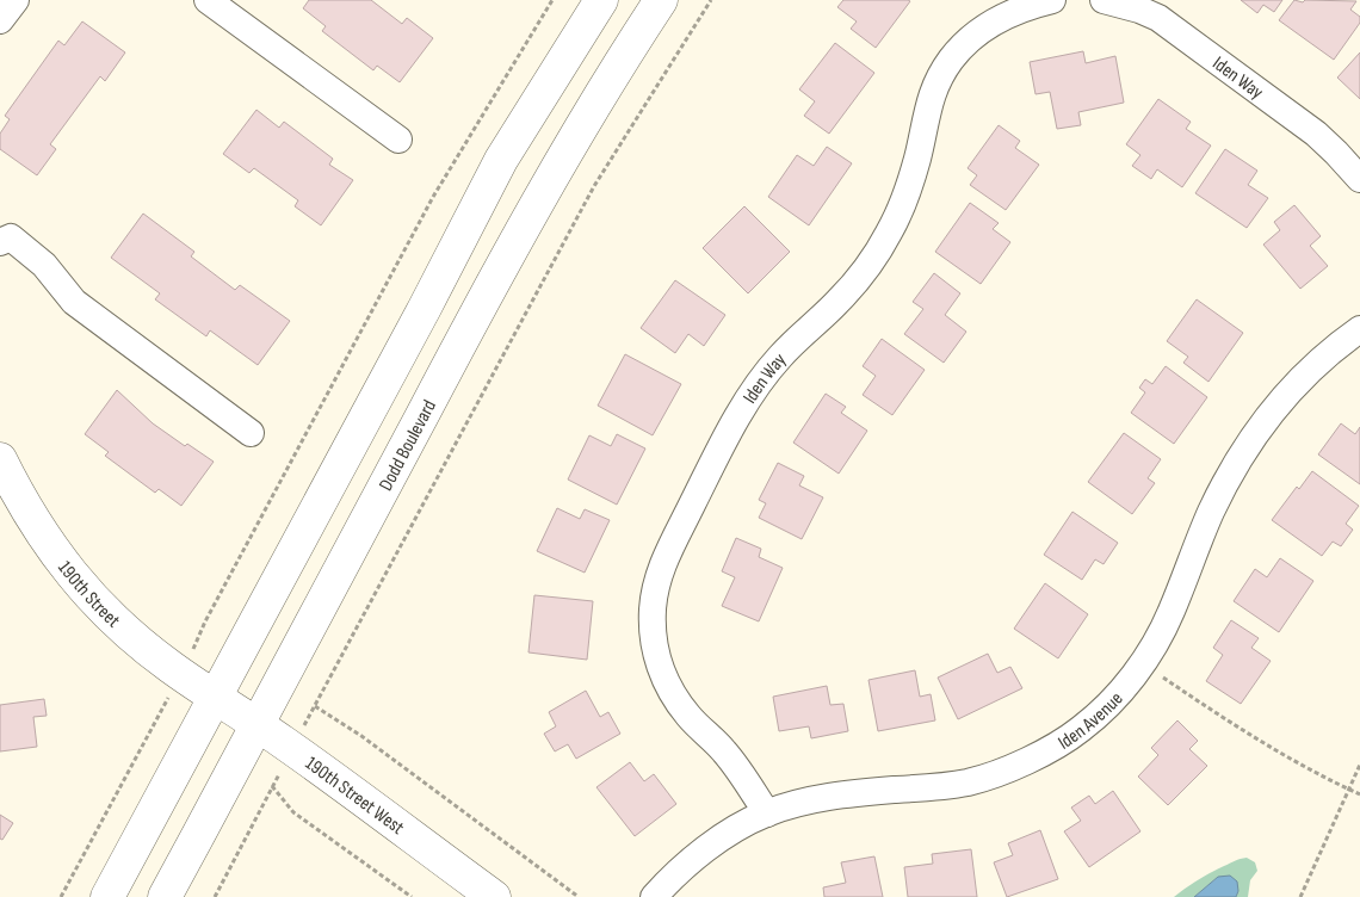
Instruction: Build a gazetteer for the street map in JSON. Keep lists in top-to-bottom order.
{
  "streets": {
    "main road": ["Dodd Boulevard", "190th Street", "190th Street West"],
    "street": ["Iden Way", "Iden Avenue"]
  },
  "crossings": [
    ["Iden Way", "Iden Avenue"],
    ["Dodd Boulevard", "190th Street West"],
    ["190th Street", "190th Street West"]
  ]
}
